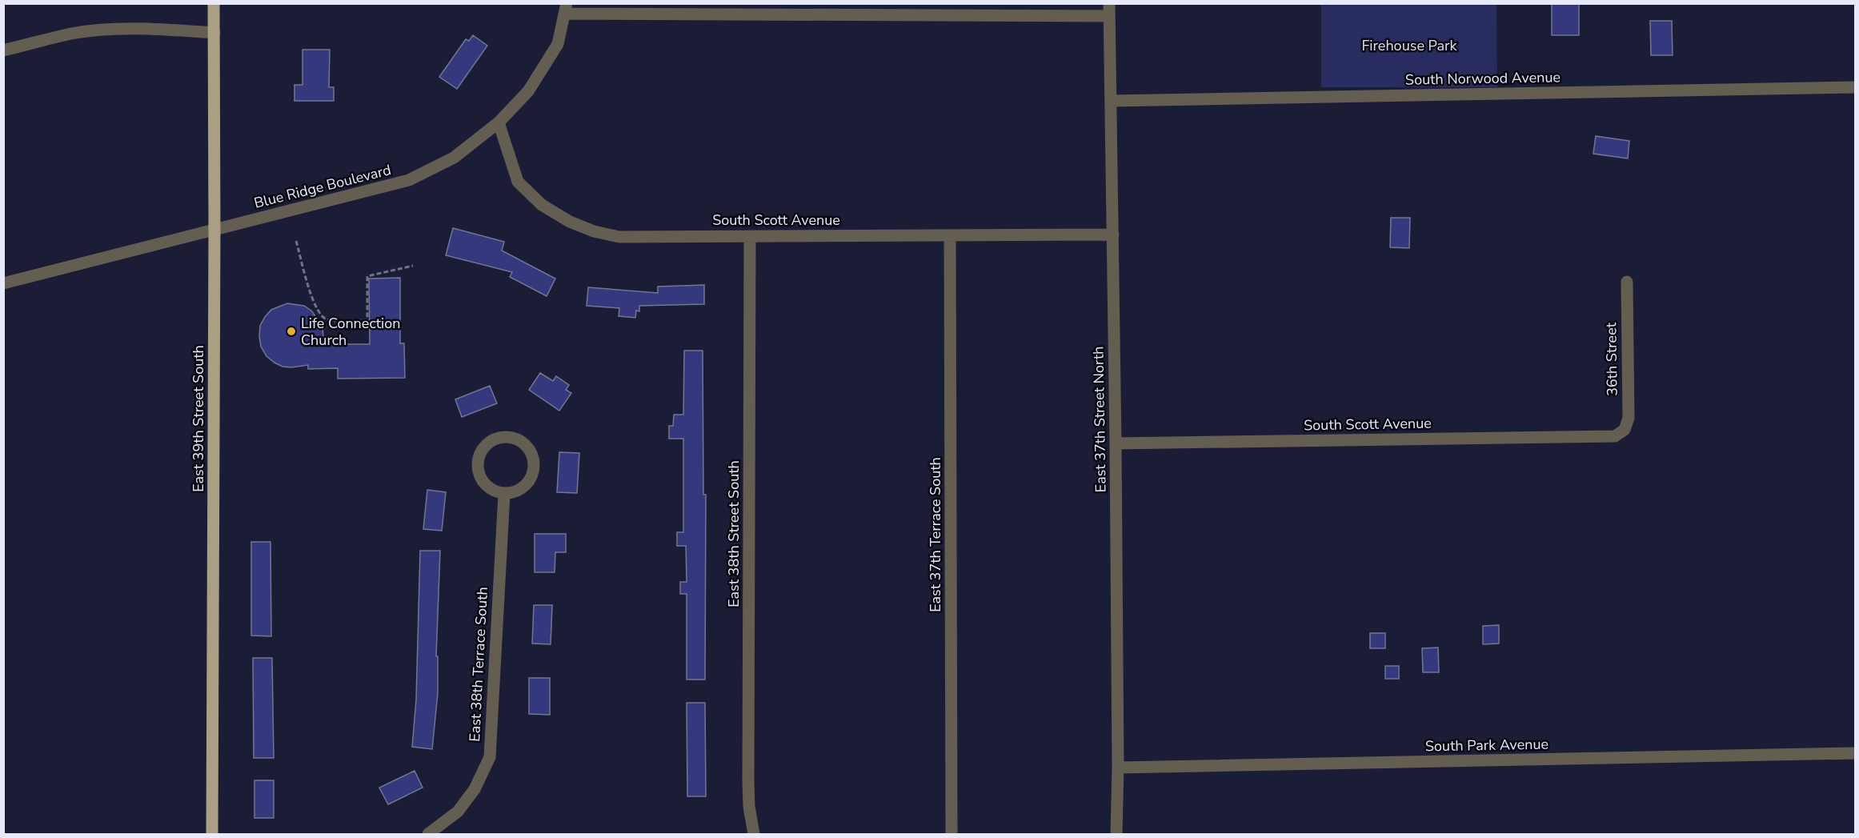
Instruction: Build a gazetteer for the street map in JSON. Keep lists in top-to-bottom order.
{
  "streets": {
    "main road": ["East 39th Street South"],
    "street": [
      "South Norwood Avenue",
      "Blue Ridge Boulevard",
      "South Scott Avenue",
      "36th Street",
      "East 37th Street North",
      "East 38th Street South",
      "East 37th Terrace South",
      "East 38th Terrace South",
      "South Park Avenue"
    ]
  },
  "crossings": [
    ["South Norwood Avenue", "East 37th Street North"],
    ["Blue Ridge Boulevard", "South Scott Avenue"],
    ["Blue Ridge Boulevard", "East 39th Street South"],
    ["South Scott Avenue", "36th Street"],
    ["South Scott Avenue", "East 37th Street North"],
    ["South Scott Avenue", "East 38th Street South"],
    ["South Scott Avenue", "East 37th Terrace South"],
    ["East 37th Street North", "South Park Avenue"]
  ],
  "parks": ["Firehouse Park"],
  "places": ["Life Connection Church"]
}
